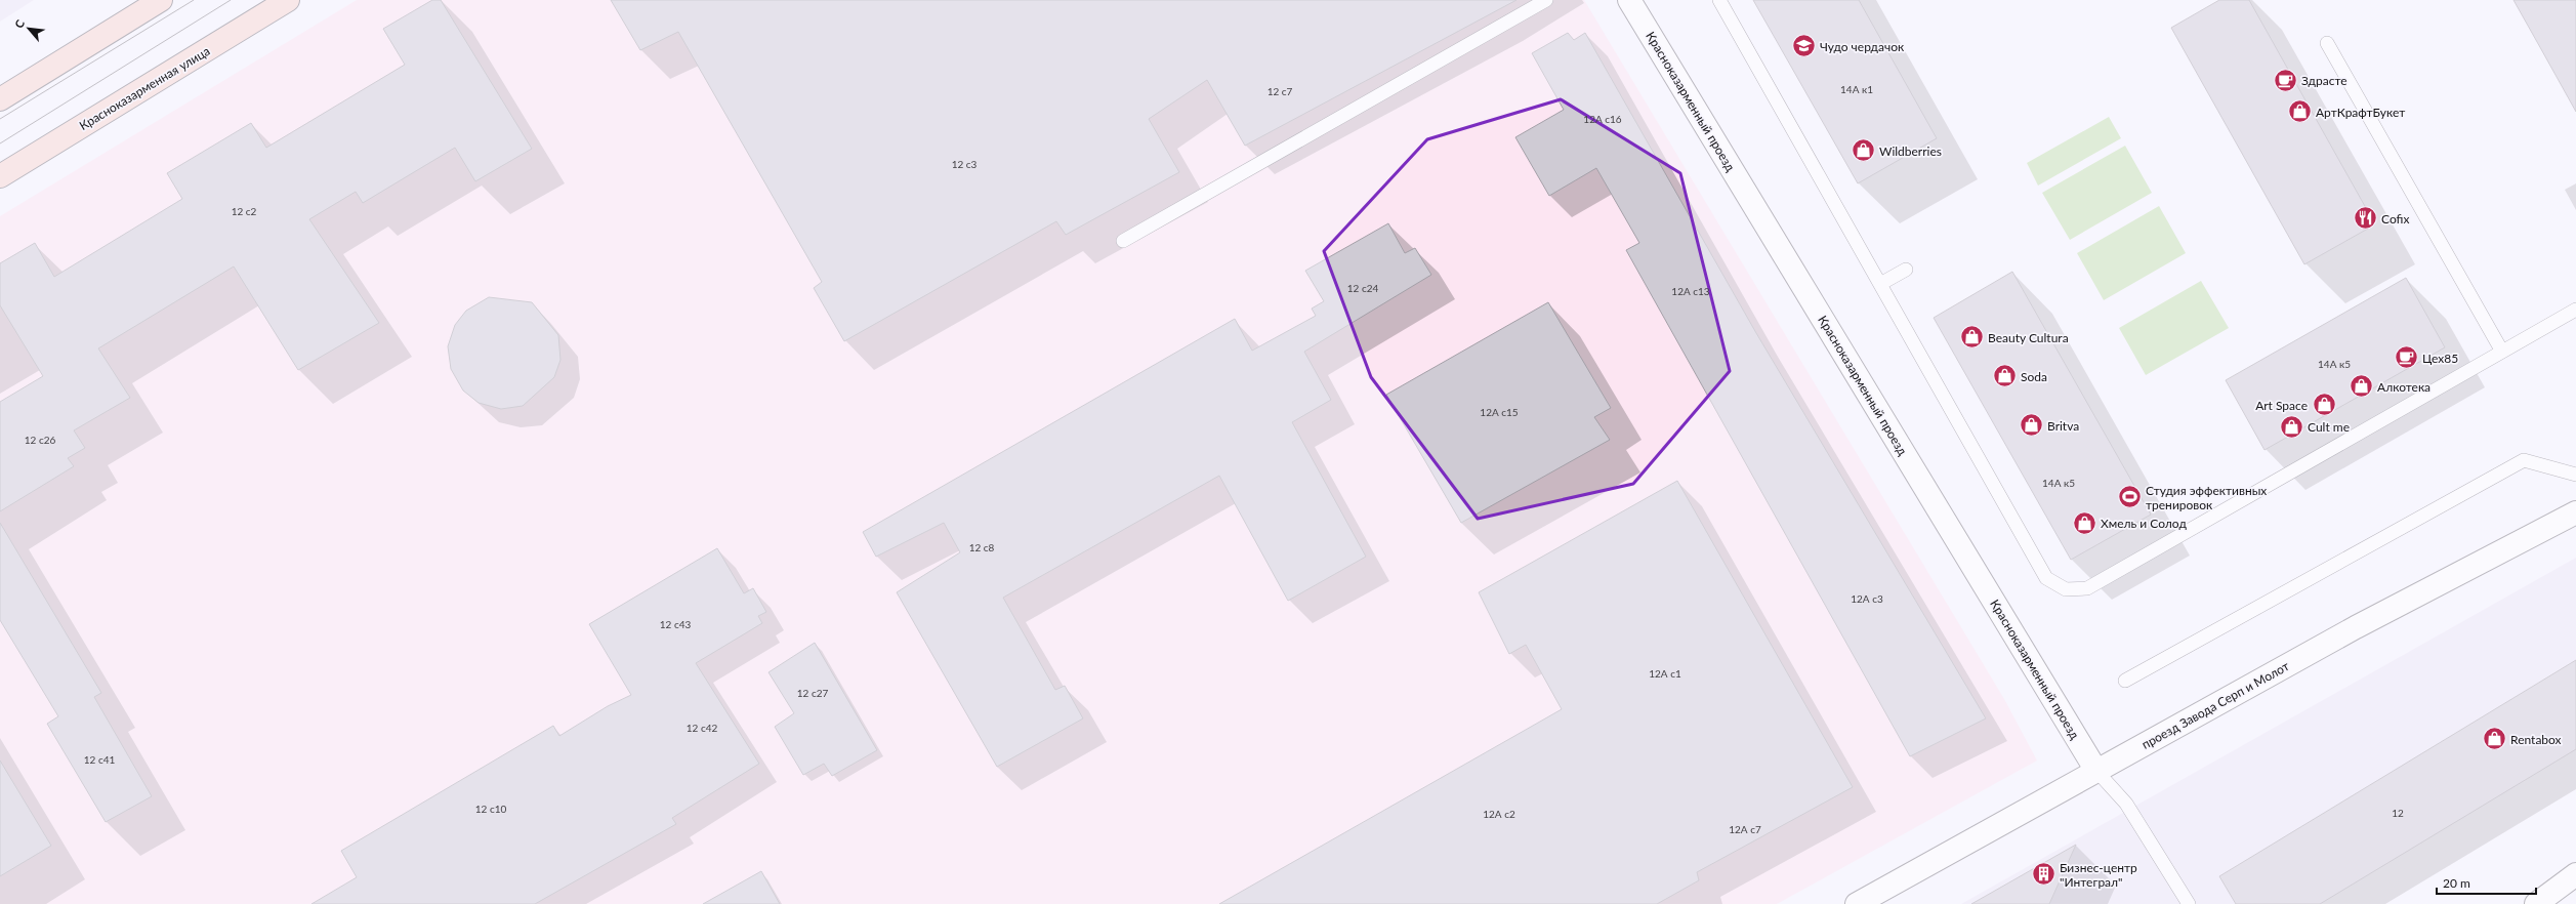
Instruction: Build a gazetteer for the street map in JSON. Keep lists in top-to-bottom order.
{
  "streets": {
    "main road": ["Красноказарменная улица"],
    "street": ["Красноказарменный проезд", "проезд Завода Серп и Молот"]
  },
  "crossings": [
    ["Красноказарменный проезд", "проезд Завода Серп и Молот"]
  ],
  "places": {
    "school or university": ["Чудо чердачок"],
    "cafe": ["Здрасте", "Цех85"],
    "shop": [
      "АртКрафтБукет",
      "Wildberries",
      "Beauty Cultura",
      "Soda",
      "Алкотека",
      "Art Space",
      "Britva",
      "Cult me",
      "Хмель и Солод",
      "Rentabox"
    ],
    "restaurant": ["Cofix"],
    "sports": ["Студия эффективных тренировок"],
    "building": ["Бизнес-центр \"Интеграл\""]
  },
  "house_numbers": [
    "14А к1",
    "12 с7",
    "12А с16",
    "12 с3",
    "12 с2",
    "12 с24",
    "12А с13",
    "14А к5",
    "12А с15",
    "12 с26",
    "14А к5",
    "12 с8",
    "12А с3",
    "12 с43",
    "12А с1",
    "12 с27",
    "12 с42",
    "12 с41",
    "12 с10",
    "12",
    "12А с2",
    "12А с7"
  ],
  "scale_bar": "20 m",
  "north": "top left"
}
